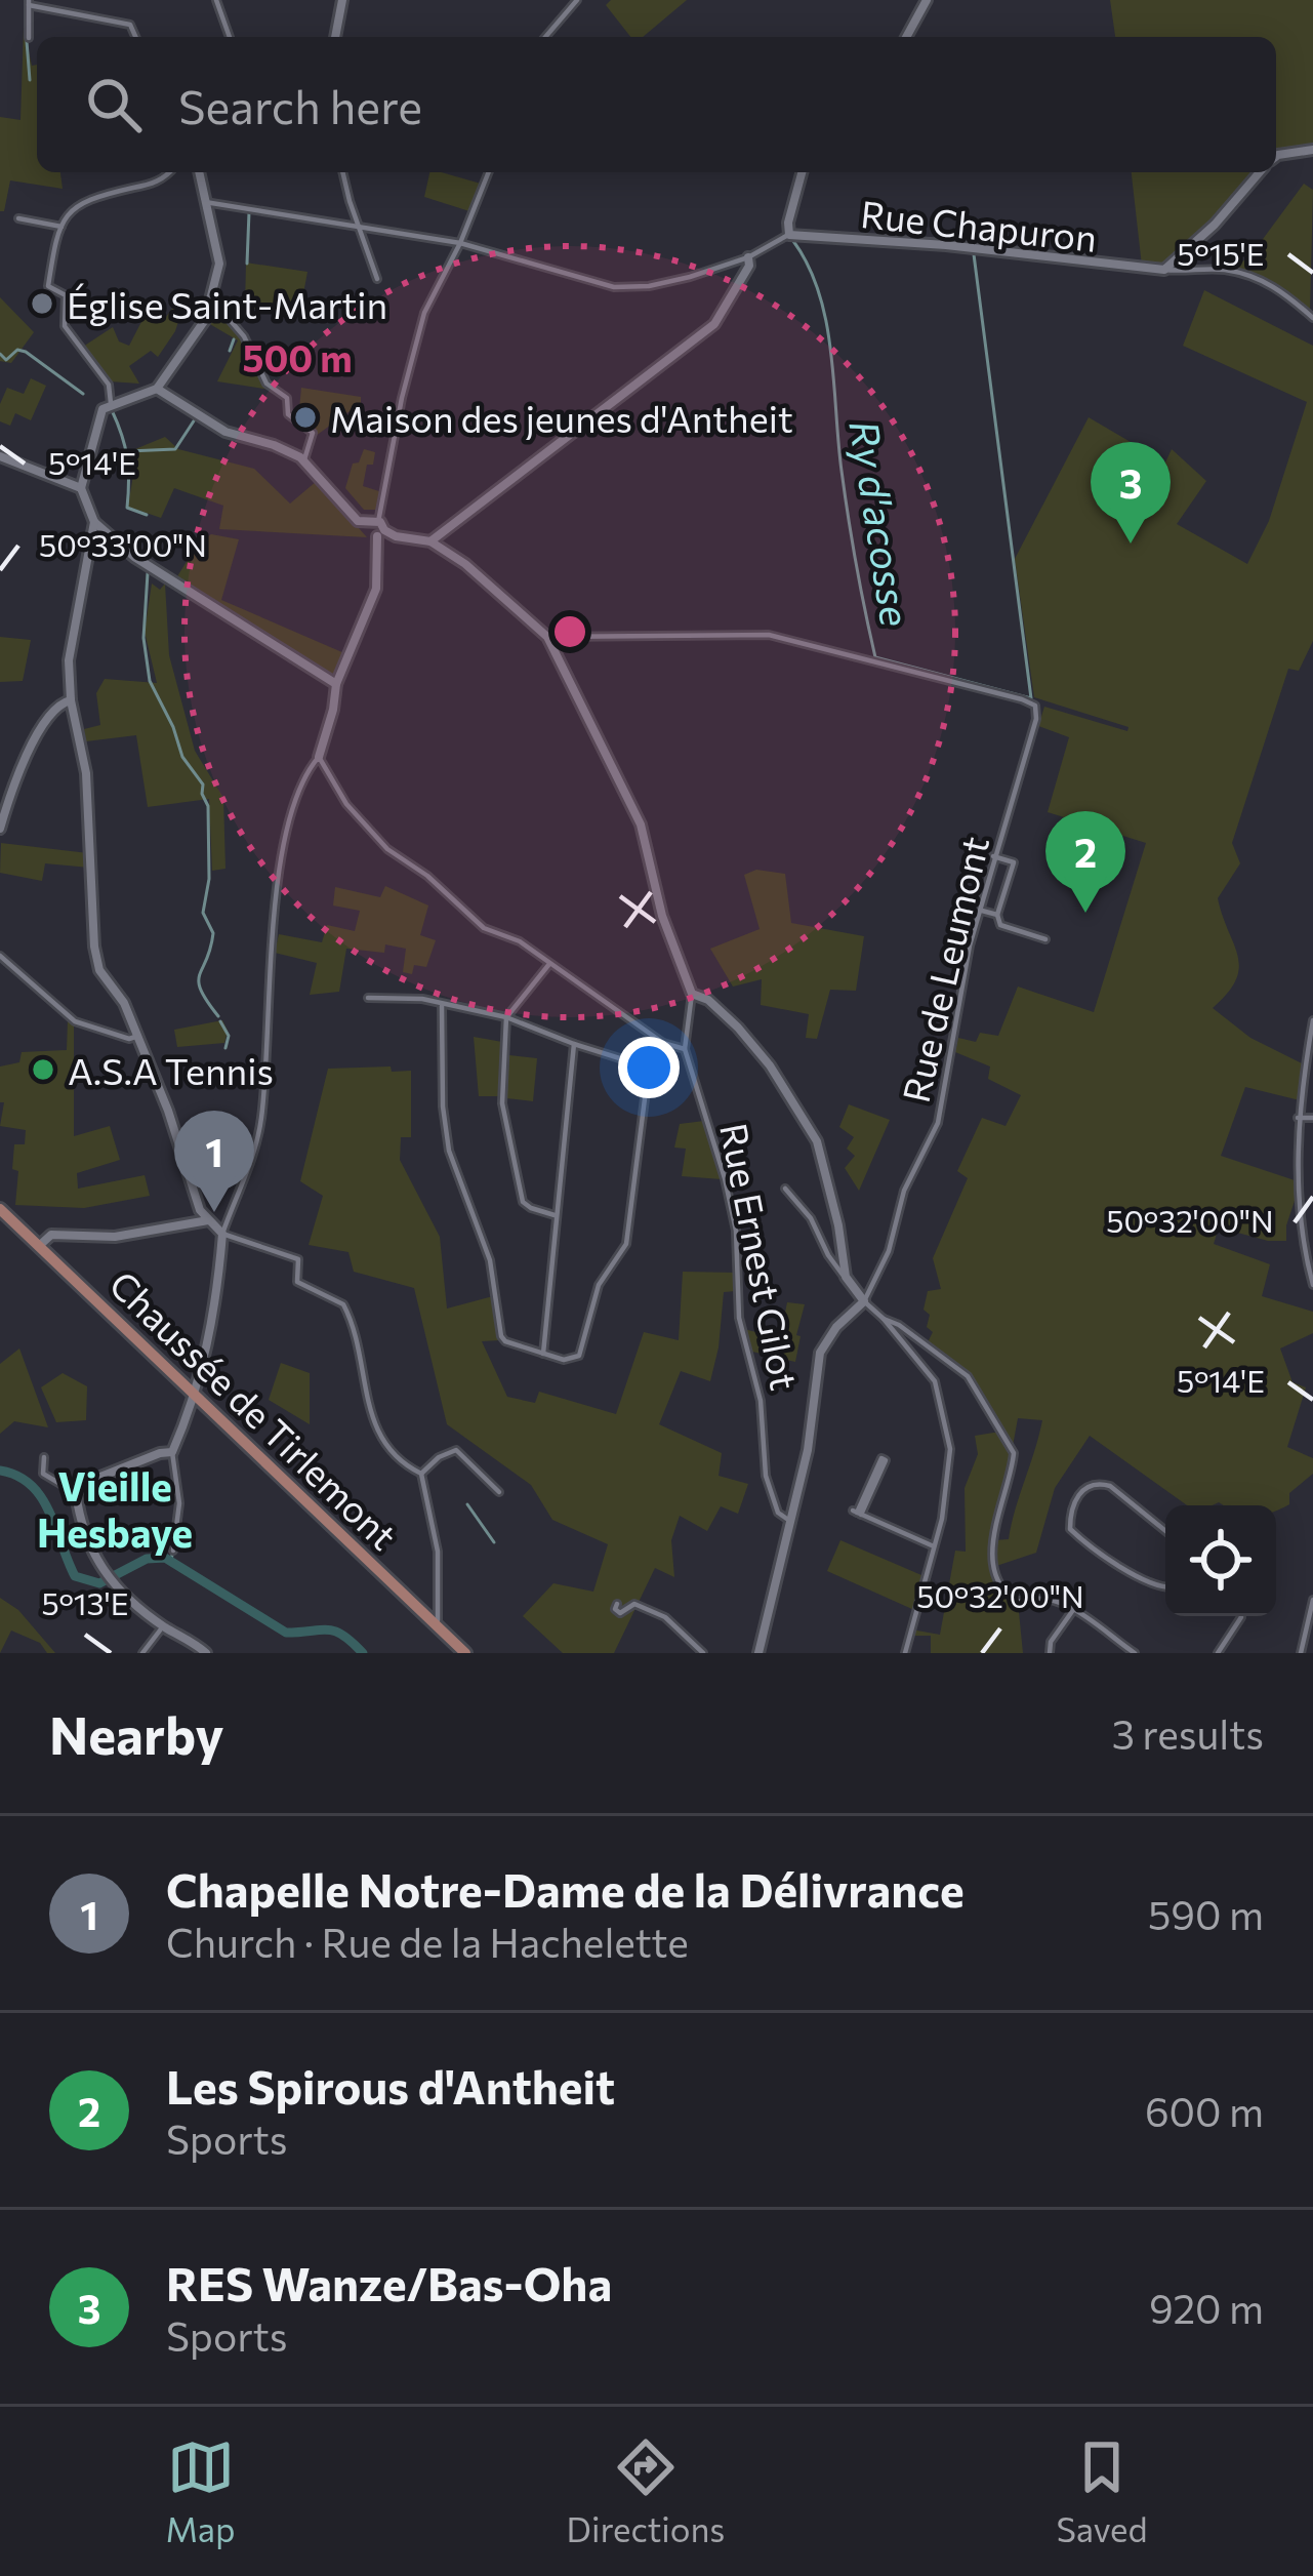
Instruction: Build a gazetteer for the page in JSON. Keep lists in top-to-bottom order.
{
  "streets": {
    "main road": ["Chaussée de Tirlemont"],
    "street": ["Rue Chapuron", "Rue de Leumont", "Rue Ernest Gilot"]
  },
  "crossings": [
    ["Rue de Leumont", "Rue Ernest Gilot"]
  ],
  "districts": ["Vieille Hesbaye"],
  "water": ["Ry d'acosse"],
  "places": ["Église Saint-Martin", "Maison des jeunes d'Antheit", "A.S.A Tennis"],
  "page": {
    "search": "Search here",
    "pins": ["3", "2", "1"],
    "heading": ["Nearby", "3 results"],
    "list": [
      {
        "mark": "1",
        "name": "Chapelle Notre-Dame de la Délivrance",
        "note": "Church · Rue de la Hachelette",
        "value": "590 m"
      },
      {
        "mark": "2",
        "name": "Les Spirous d'Antheit",
        "note": "Sports",
        "value": "600 m"
      },
      {
        "mark": "3",
        "name": "RES Wanze/Bas-Oha",
        "note": "Sports",
        "value": "920 m"
      }
    ],
    "nav": ["Map", "Directions", "Saved"]
  },
  "coordinates": [
    "5°15'E",
    "5°14'E",
    "50°33'00\"N",
    "50°32'00\"N",
    "5°13'E"
  ],
  "rings": ["500 m"]
}
